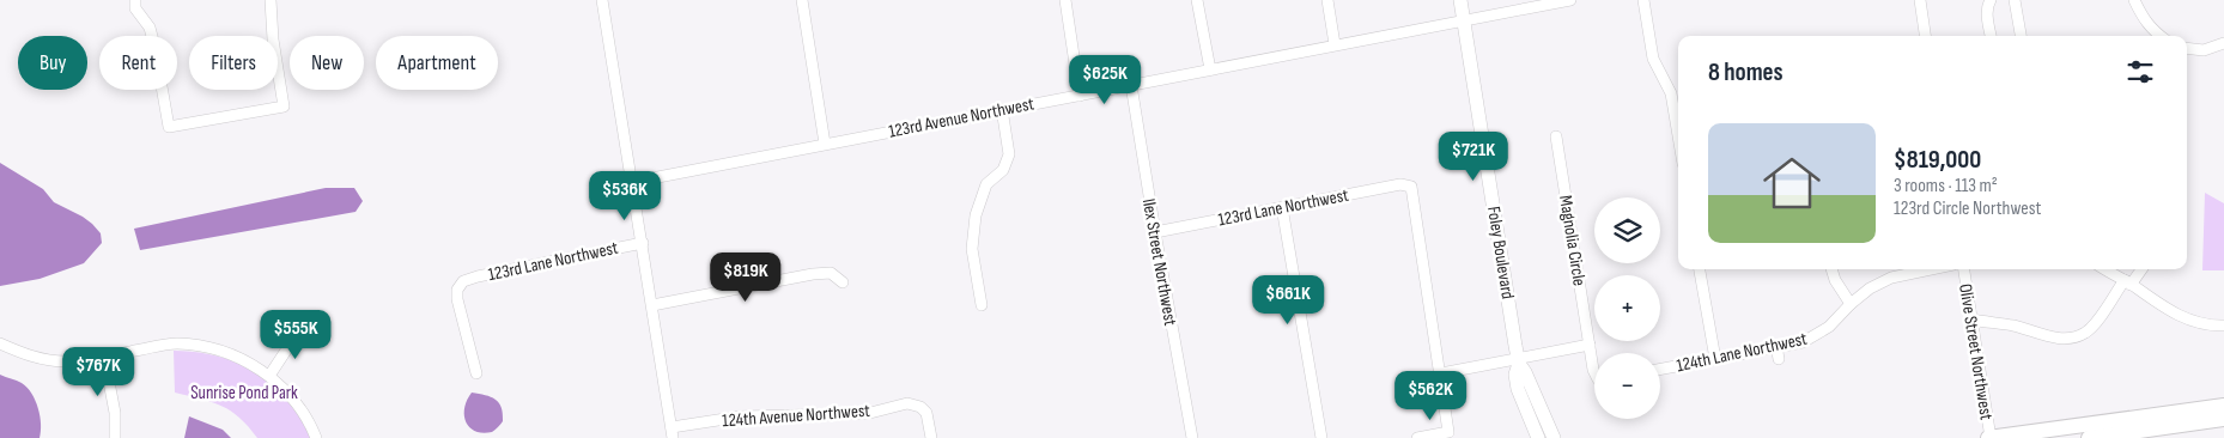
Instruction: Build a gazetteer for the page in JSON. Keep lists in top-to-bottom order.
{
  "streets": {
    "street": [
      "123rd Avenue Northwest",
      "123rd Lane Northwest",
      "Magnolia Circle",
      "Foley Boulevard",
      "Ilex Street Northwest",
      "124th Lane Northwest",
      "Olive Street Northwest",
      "124th Avenue Northwest"
    ]
  },
  "crossings": [
    ["123rd Avenue Northwest", "Foley Boulevard"],
    ["123rd Avenue Northwest", "Ilex Street Northwest"],
    ["123rd Lane Northwest", "Ilex Street Northwest"]
  ],
  "parks": ["Sunrise Pond Park"],
  "page": {
    "chip": [
      "Buy",
      "Rent",
      "Filters",
      "New",
      "Apartment"
    ],
    "heading": "8 homes",
    "price": [
      "$625K",
      "$721K",
      "$536K",
      "$819K",
      "$661K",
      "$555K",
      "$767K",
      "$562K"
    ],
    "list": [
      {
        "name": "$819,000",
        "note": "3 rooms · 113 m² · 123rd Circle Northwest"
      }
    ],
    "map_buttons": ["+", "−"]
  }
}
